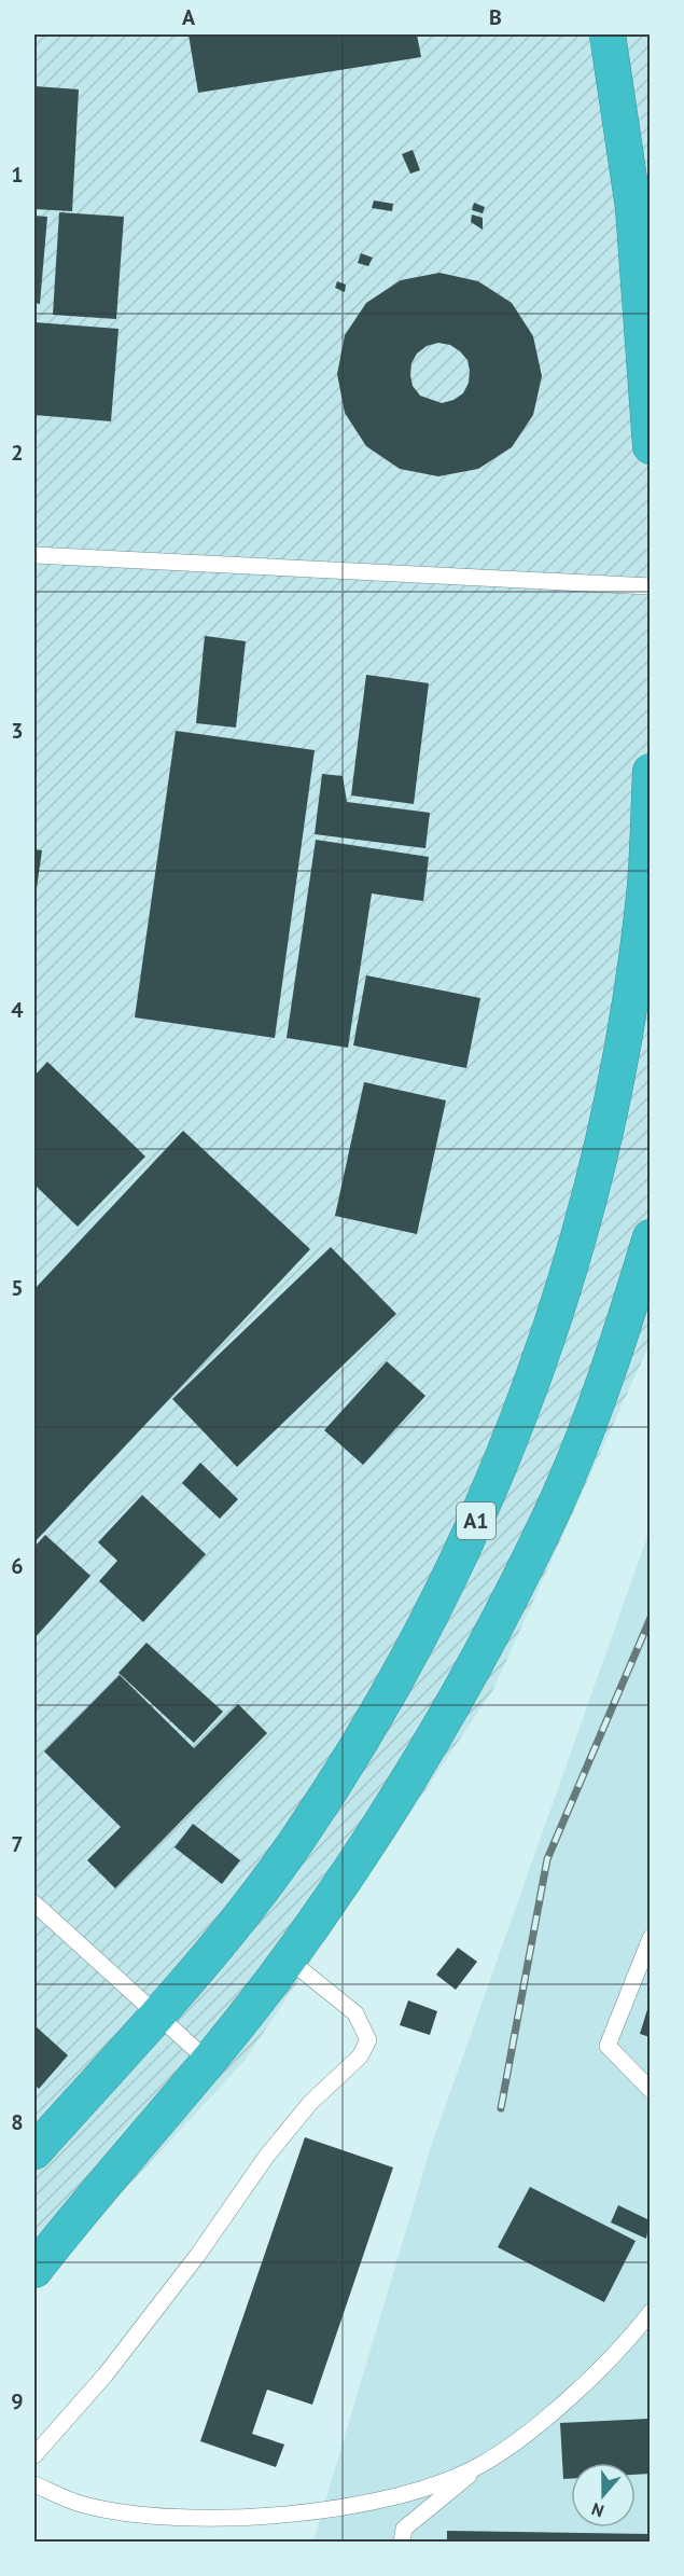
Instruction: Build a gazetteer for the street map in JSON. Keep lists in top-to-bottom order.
{
  "streets": {
    "highway": ["A1"]
  },
  "north": "bottom",
  "grid": {
    "columns": ["A", "B"],
    "rows": [
      "1",
      "2",
      "3",
      "4",
      "5",
      "6",
      "7",
      "8",
      "9"
    ]
  }
}
